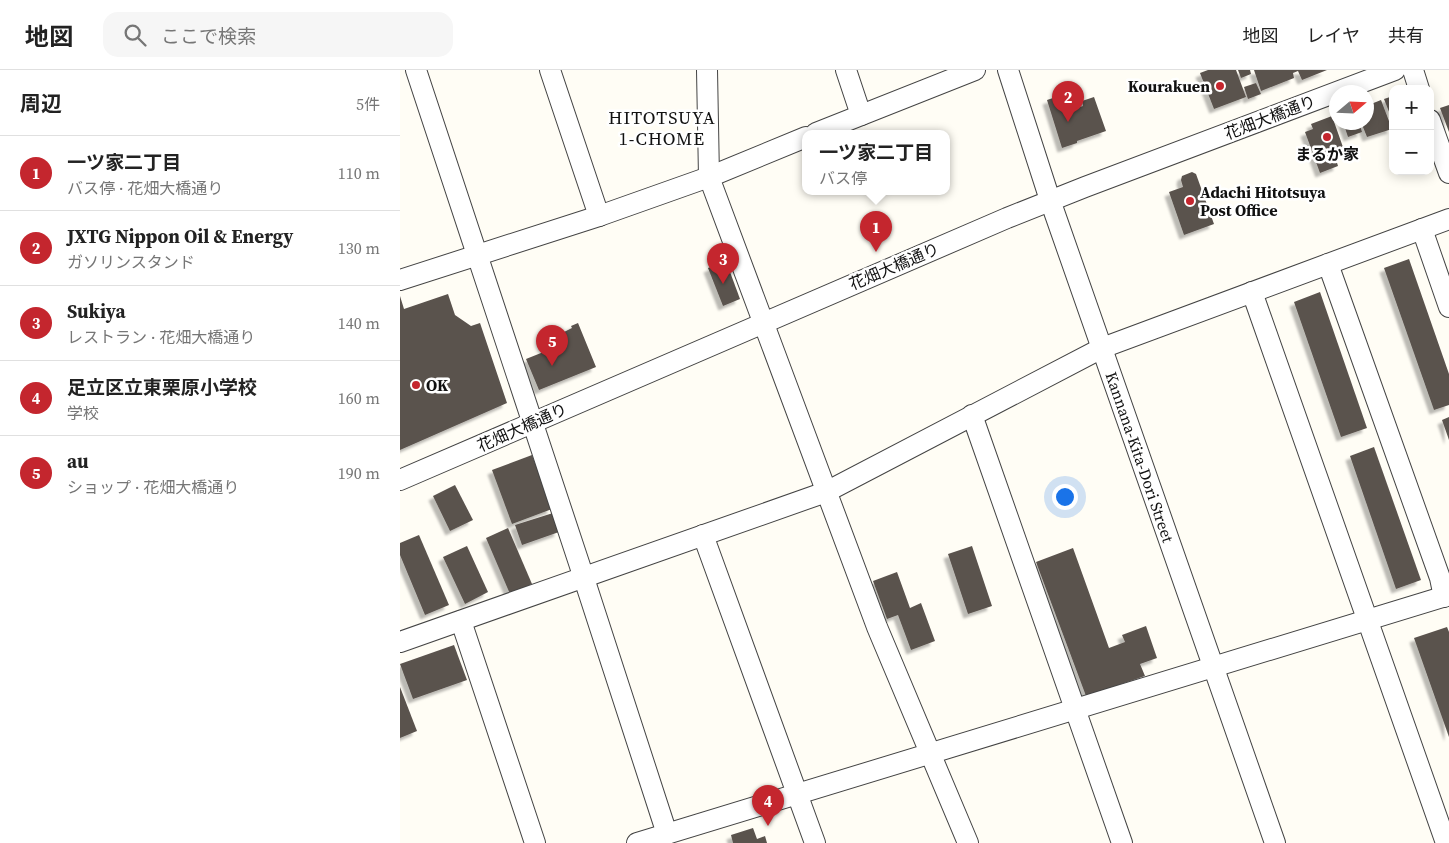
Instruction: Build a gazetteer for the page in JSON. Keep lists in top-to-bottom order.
{
  "streets": {
    "street": ["花畑大橋通り", "Kannana-Kita-Dori Street"]
  },
  "crossings": [
    ["花畑大橋通り", "Kannana-Kita-Dori Street"]
  ],
  "districts": ["HITOTSUYA 1-CHOME"],
  "places": [
    "Kourakuen",
    "まるか家",
    "Adachi Hitotsuya Post Office",
    "OK"
  ],
  "north": "right",
  "page": {
    "header": "地図",
    "search": "ここで検索",
    "nav": ["地図", "レイヤ", "共有"],
    "heading": ["周辺", "5件"],
    "pins": [
      "2",
      "1",
      "3",
      "5",
      "4"
    ],
    "map_buttons": ["+", "−"],
    "popup": ["一ツ家二丁目", "バス停"],
    "list": [
      {
        "mark": "1",
        "name": "一ツ家二丁目",
        "note": "バス停 · 花畑大橋通り",
        "value": "110 m"
      },
      {
        "mark": "2",
        "name": "JXTG Nippon Oil & Energy",
        "note": "ガソリンスタンド",
        "value": "130 m"
      },
      {
        "mark": "3",
        "name": "Sukiya",
        "note": "レストラン · 花畑大橋通り",
        "value": "140 m"
      },
      {
        "mark": "4",
        "name": "足立区立東栗原小学校",
        "note": "学校",
        "value": "160 m"
      },
      {
        "mark": "5",
        "name": "au",
        "note": "ショップ · 花畑大橋通り",
        "value": "190 m"
      }
    ]
  }
}
